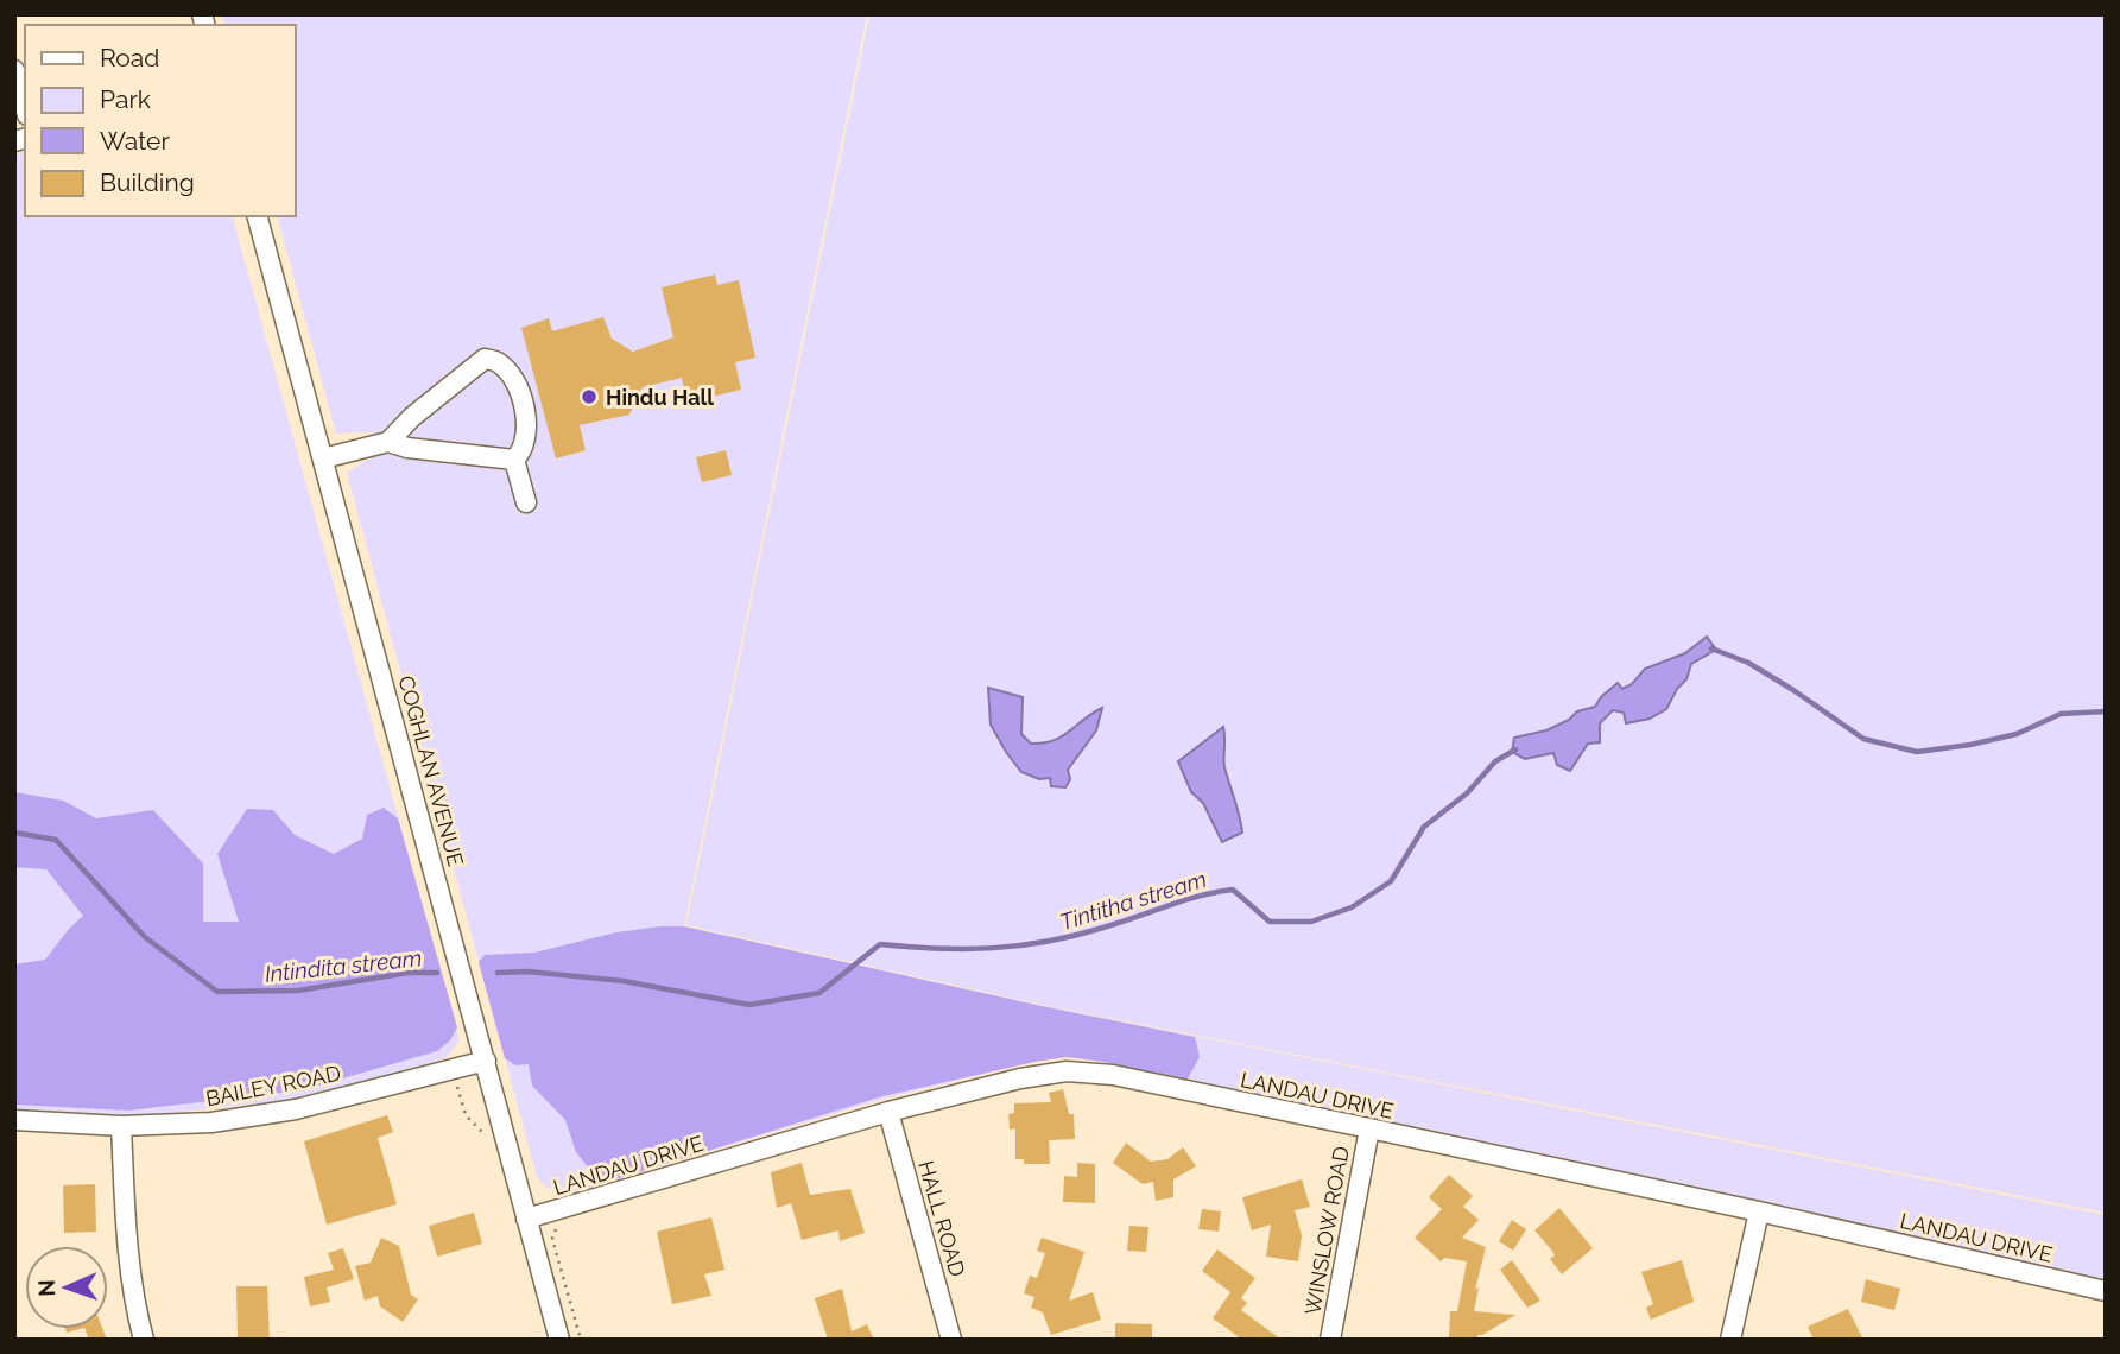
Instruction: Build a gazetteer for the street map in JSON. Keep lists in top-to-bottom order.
{
  "streets": {
    "street": [
      "COGHLAN AVENUE",
      "BAILEY ROAD",
      "LANDAU DRIVE",
      "HALL ROAD",
      "WINSLOW ROAD"
    ]
  },
  "crossings": [
    ["COGHLAN AVENUE", "BAILEY ROAD"],
    ["COGHLAN AVENUE", "LANDAU DRIVE"],
    ["LANDAU DRIVE", "HALL ROAD"],
    ["LANDAU DRIVE", "WINSLOW ROAD"]
  ],
  "water": ["Tintitha stream", "Intindita stream"],
  "places": ["Hindu Hall"],
  "legend": [
    "Road",
    "Park",
    "Water",
    "Building"
  ],
  "north": "left"
}
